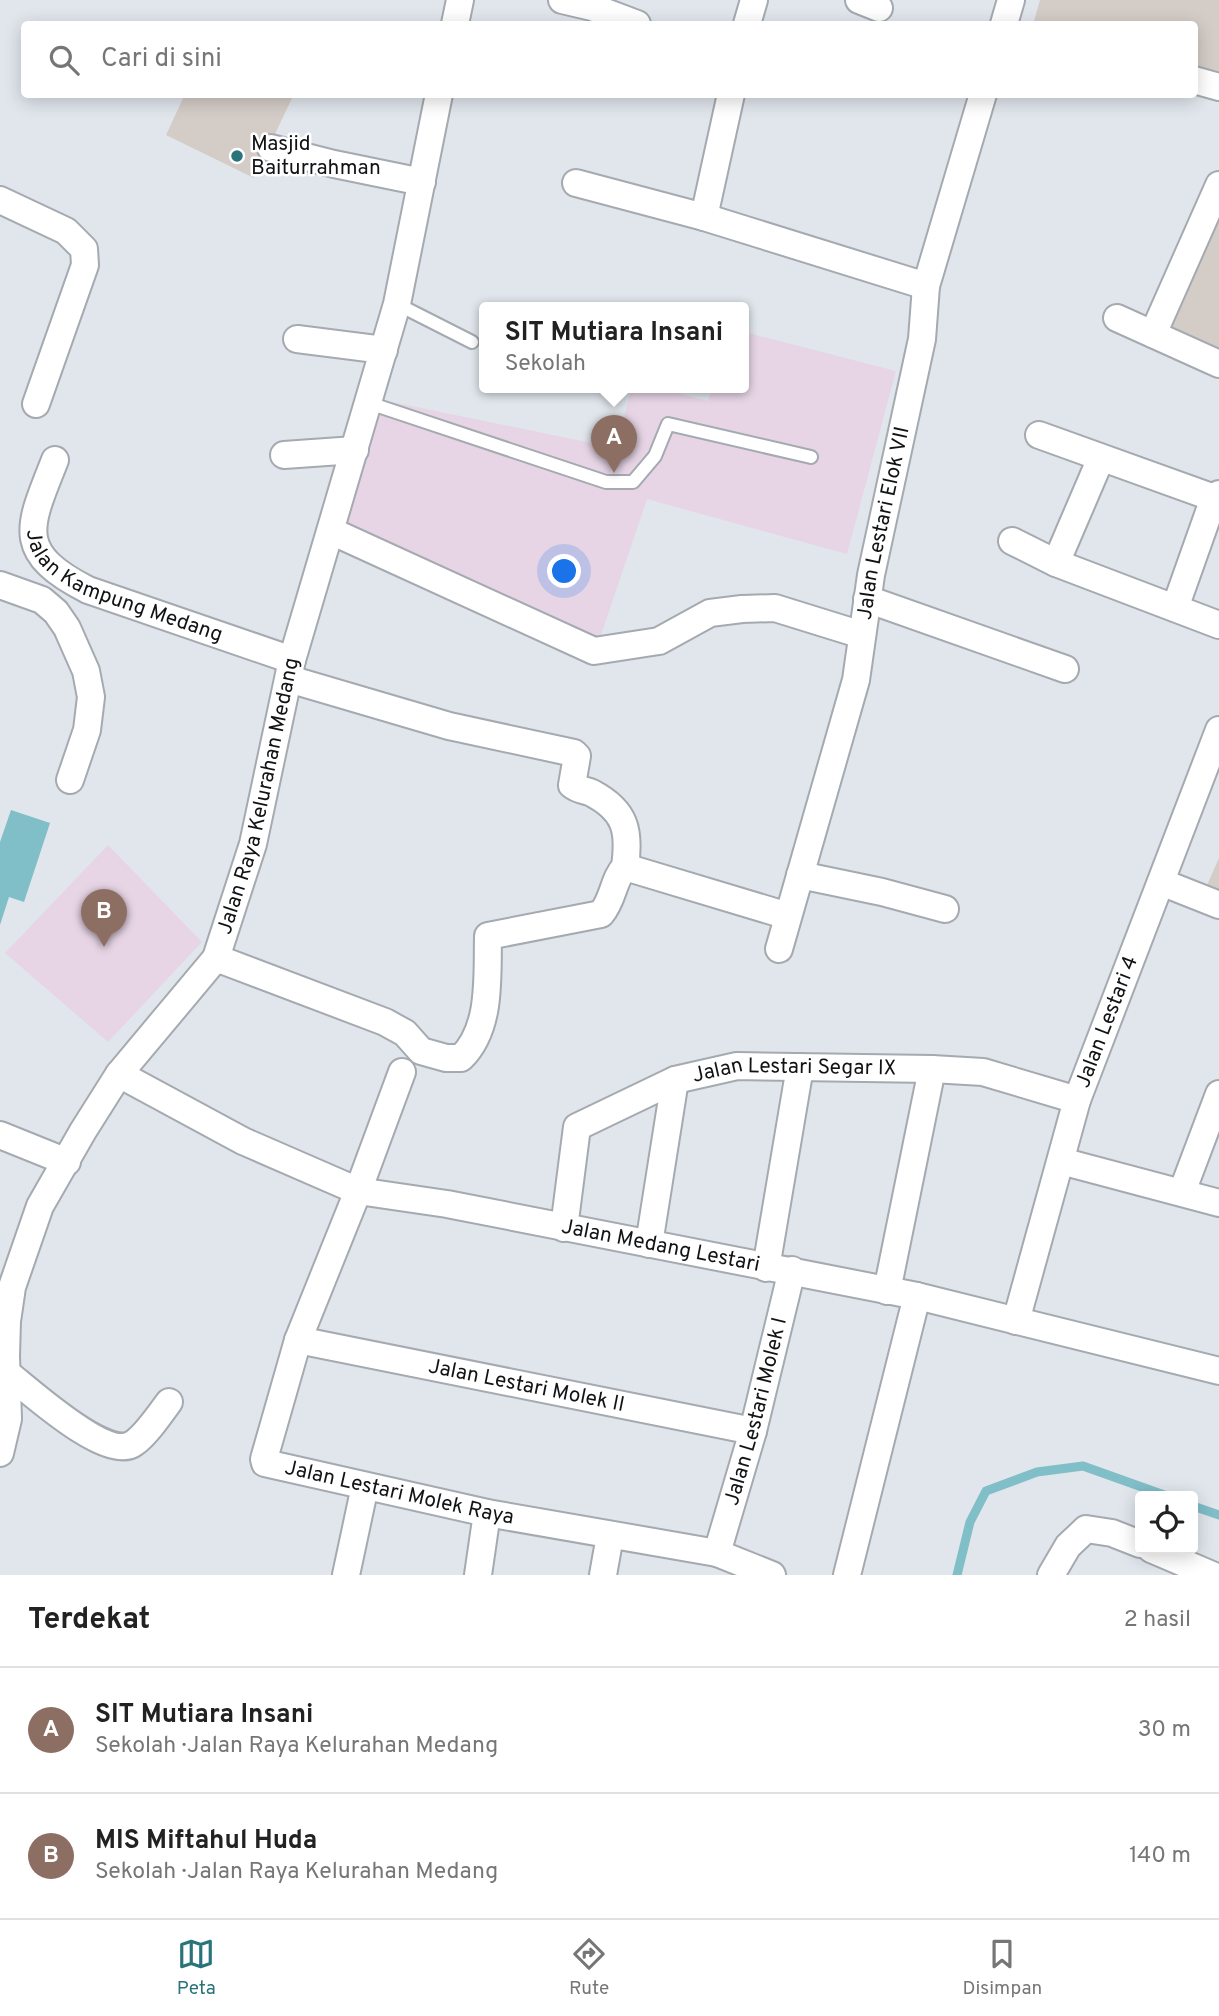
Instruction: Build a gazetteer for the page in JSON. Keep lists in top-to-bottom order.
{
  "streets": {
    "street": [
      "Jalan Lestari Elok VII",
      "Jalan Kampung Medang",
      "Jalan Raya Kelurahan Medang",
      "Jalan Lestari 4",
      "Jalan Lestari Segar IX",
      "Jalan Medang Lestari",
      "Jalan Lestari Molek II",
      "Jalan Lestari Molek I",
      "Jalan Lestari Molek Raya"
    ]
  },
  "crossings": [
    ["Jalan Kampung Medang", "Jalan Raya Kelurahan Medang"],
    ["Jalan Raya Kelurahan Medang", "Jalan Medang Lestari"],
    ["Jalan Lestari 4", "Jalan Lestari Segar IX"],
    ["Jalan Lestari 4", "Jalan Medang Lestari"],
    ["Jalan Lestari Segar IX", "Jalan Medang Lestari"],
    ["Jalan Lestari Segar IX", "Jalan Lestari Molek I"],
    ["Jalan Medang Lestari", "Jalan Lestari Molek I"],
    ["Jalan Medang Lestari", "Jalan Lestari Molek Raya"],
    ["Jalan Lestari Molek II", "Jalan Lestari Molek I"],
    ["Jalan Lestari Molek II", "Jalan Lestari Molek Raya"],
    ["Jalan Lestari Molek I", "Jalan Lestari Molek Raya"]
  ],
  "places": ["Masjid Baiturrahman"],
  "page": {
    "search": "Cari di sini",
    "popup": ["SIT Mutiara Insani", "Sekolah"],
    "pins": ["A", "B"],
    "heading": ["Terdekat", "2 hasil"],
    "list": [
      {
        "mark": "A",
        "name": "SIT Mutiara Insani",
        "note": "Sekolah · Jalan Raya Kelurahan Medang",
        "value": "30 m"
      },
      {
        "mark": "B",
        "name": "MIS Miftahul Huda",
        "note": "Sekolah · Jalan Raya Kelurahan Medang",
        "value": "140 m"
      }
    ],
    "nav": ["Peta", "Rute", "Disimpan"]
  }
}
